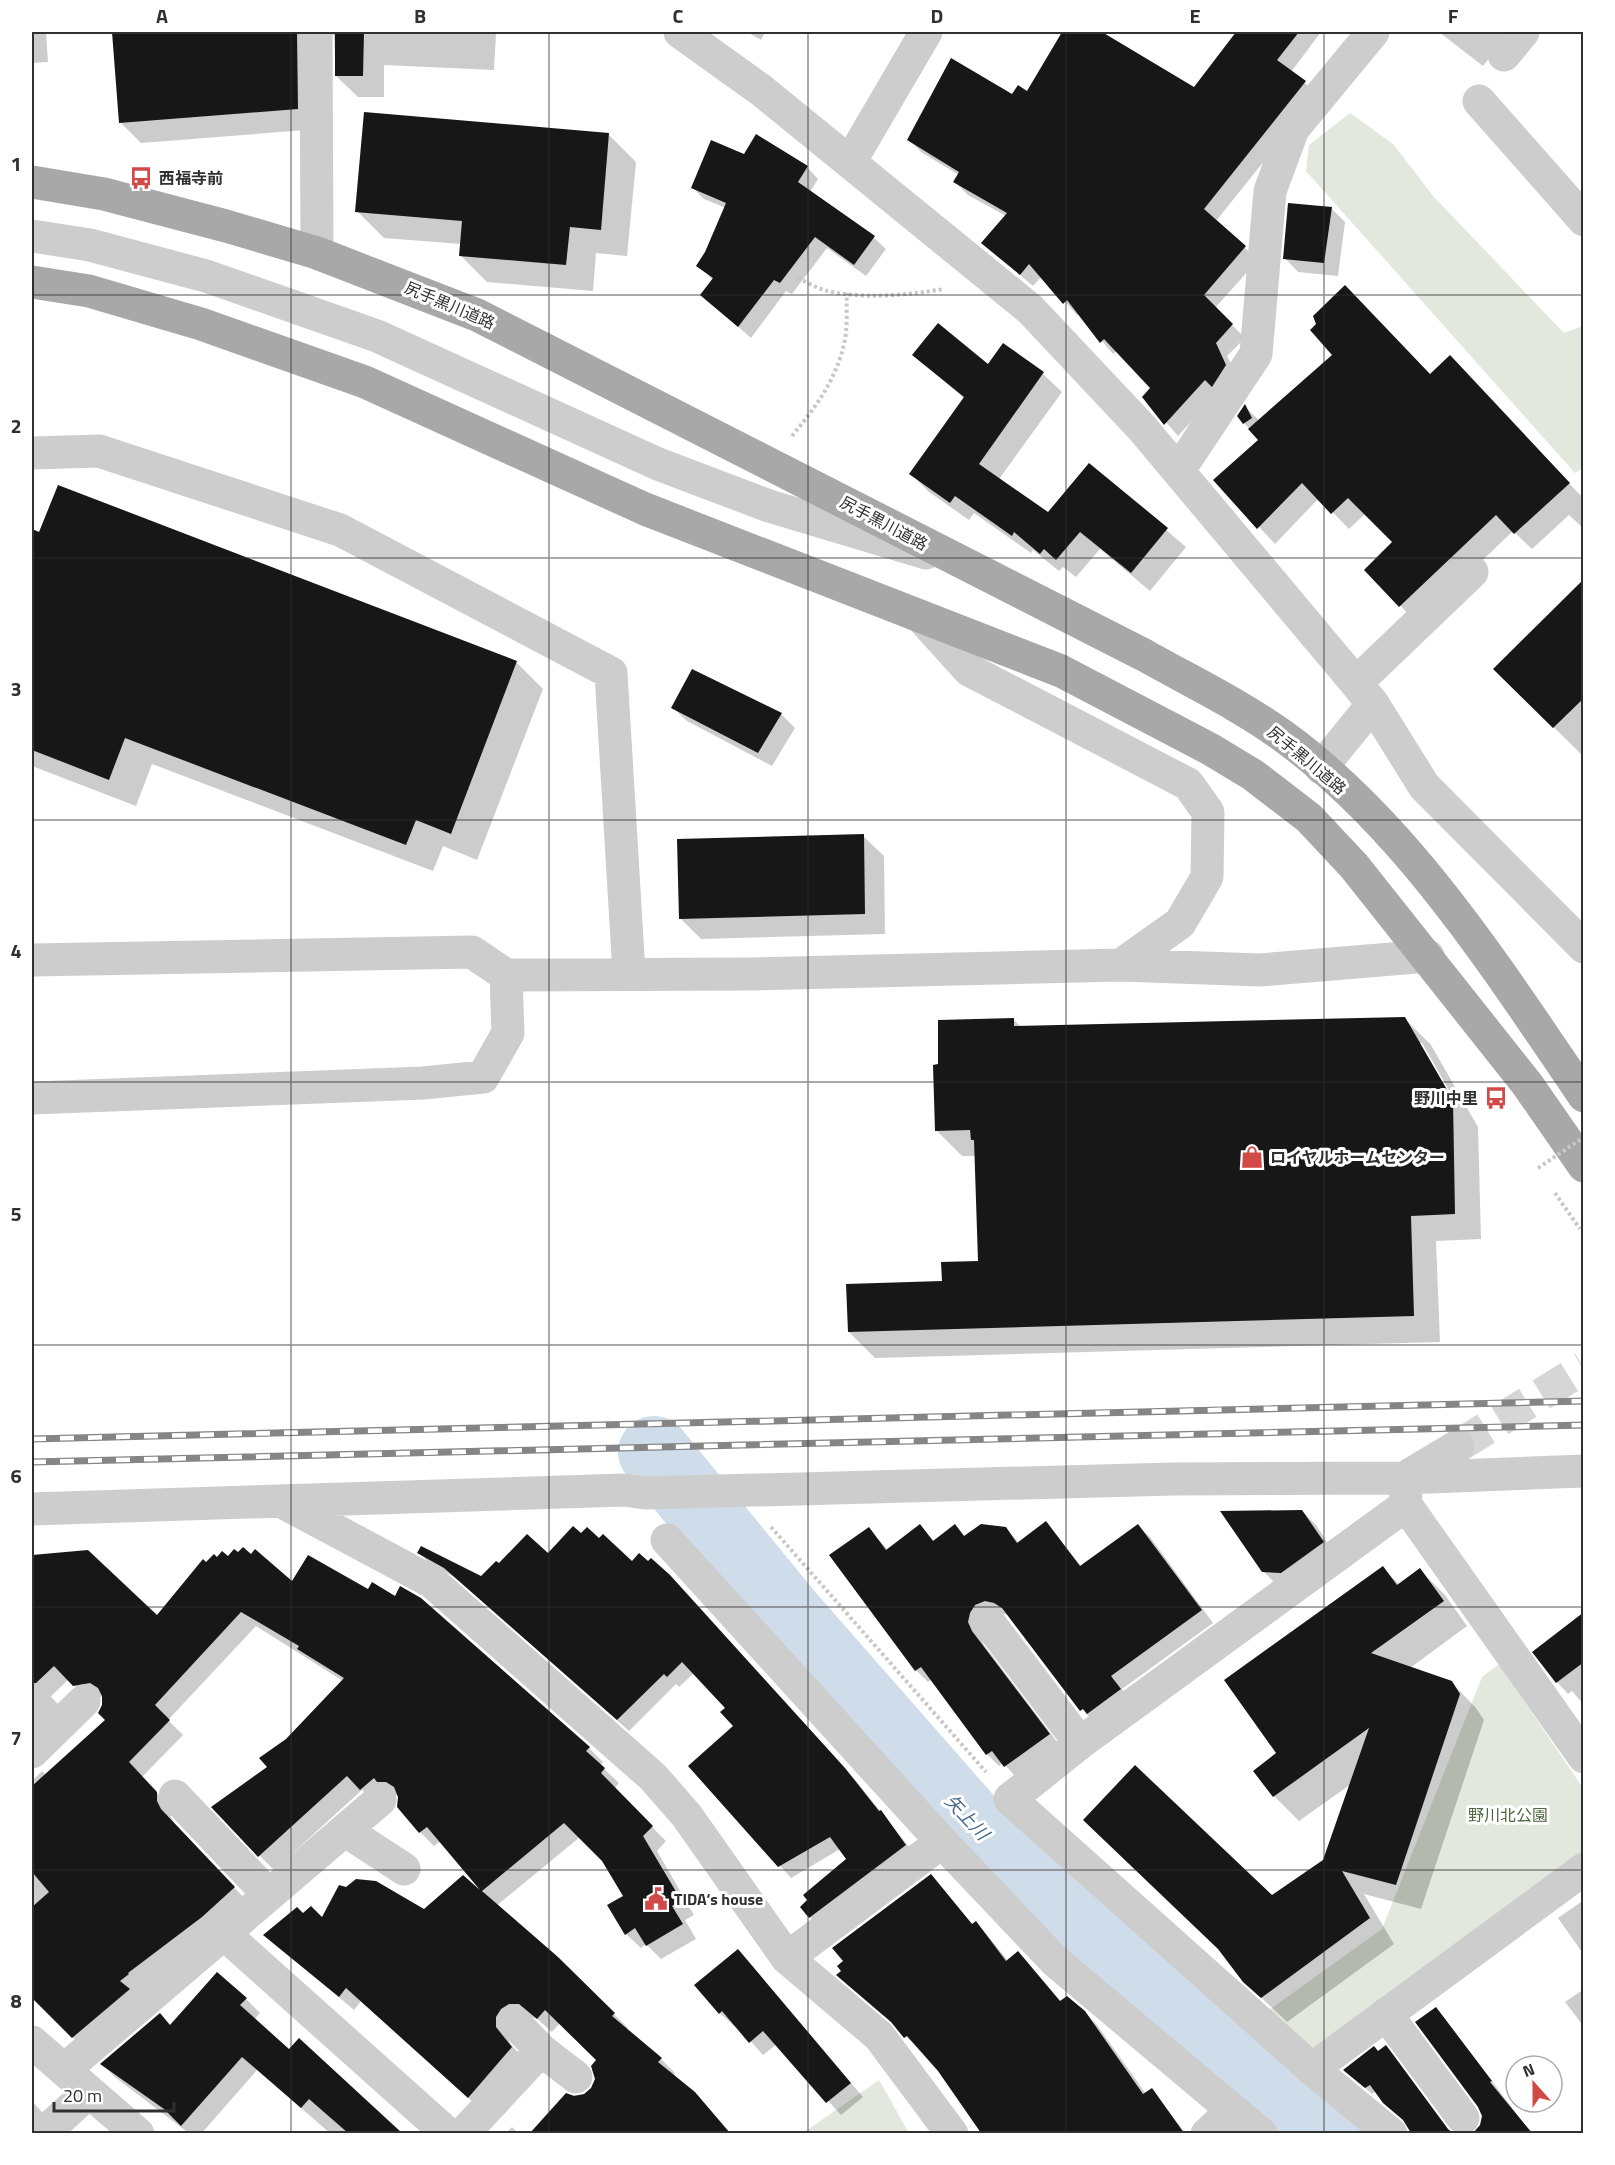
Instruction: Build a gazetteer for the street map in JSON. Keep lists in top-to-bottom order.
{
  "streets": {
    "main road": ["尻手黒川道路"]
  },
  "water": ["矢上川"],
  "parks": ["野川北公園"],
  "places": {
    "bus stop": ["西福寺前", "野川中里"],
    "shop": ["ロイヤルホームセンター"],
    "public building": ["TIDA‘s house"]
  },
  "scale_bar": "20 m",
  "north": "top",
  "grid": {
    "columns": [
      "A",
      "B",
      "C",
      "D",
      "E",
      "F"
    ],
    "rows": [
      "1",
      "2",
      "3",
      "4",
      "5",
      "6",
      "7",
      "8"
    ]
  }
}
